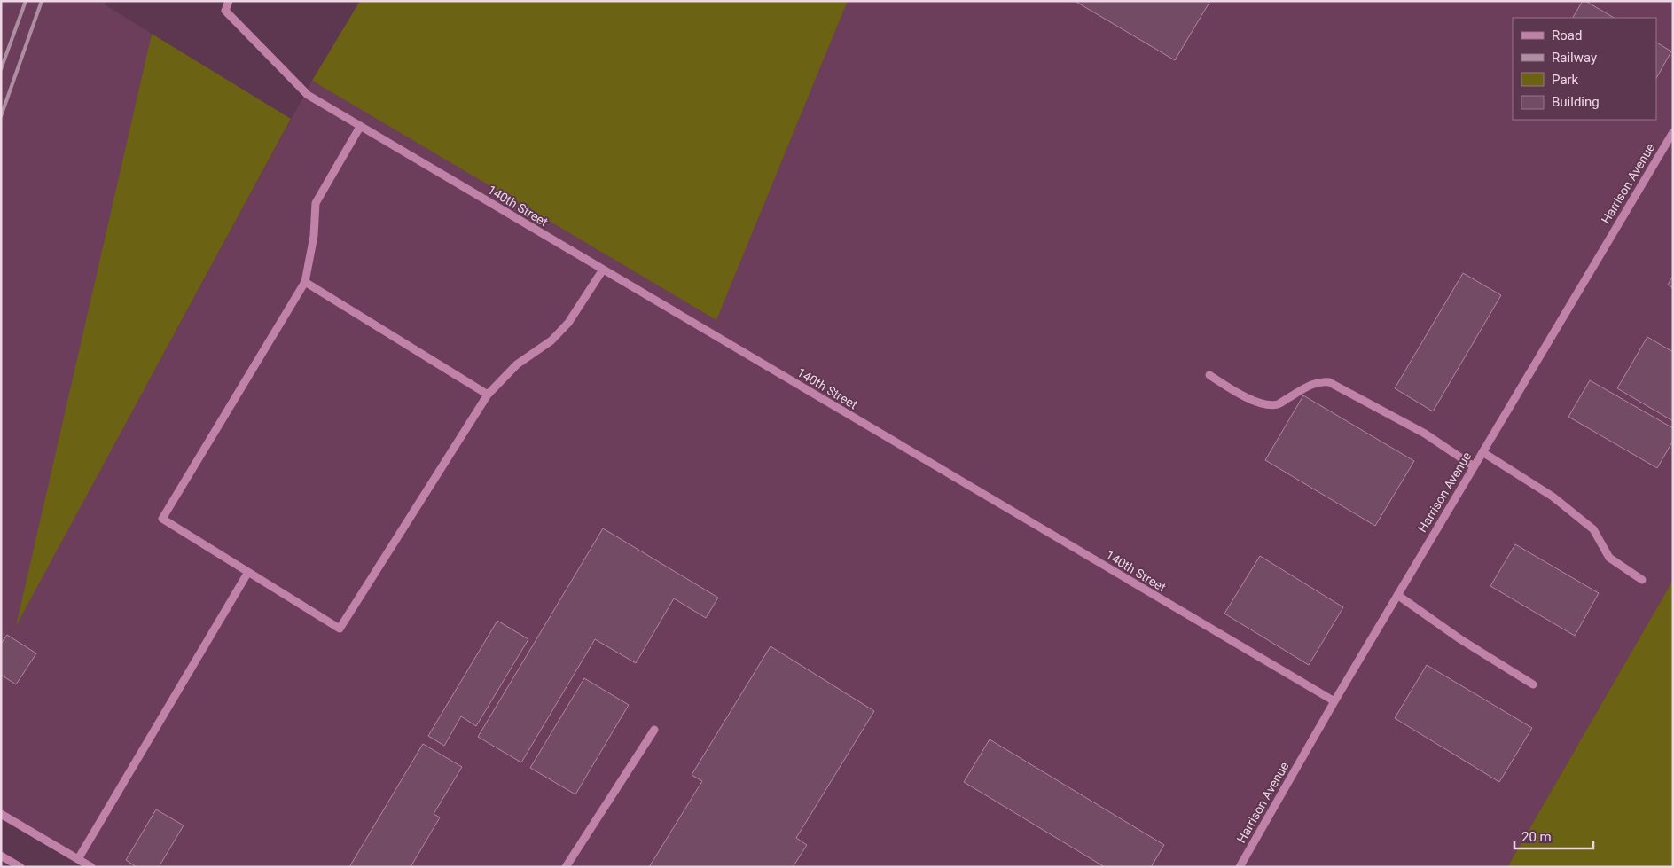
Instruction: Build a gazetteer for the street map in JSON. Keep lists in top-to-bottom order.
{
  "streets": {
    "street": ["Harrison Avenue", "140th Street"]
  },
  "crossings": [
    ["Harrison Avenue", "140th Street"]
  ],
  "legend": [
    "Road",
    "Railway",
    "Park",
    "Building"
  ],
  "scale_bar": "20 m"
}
